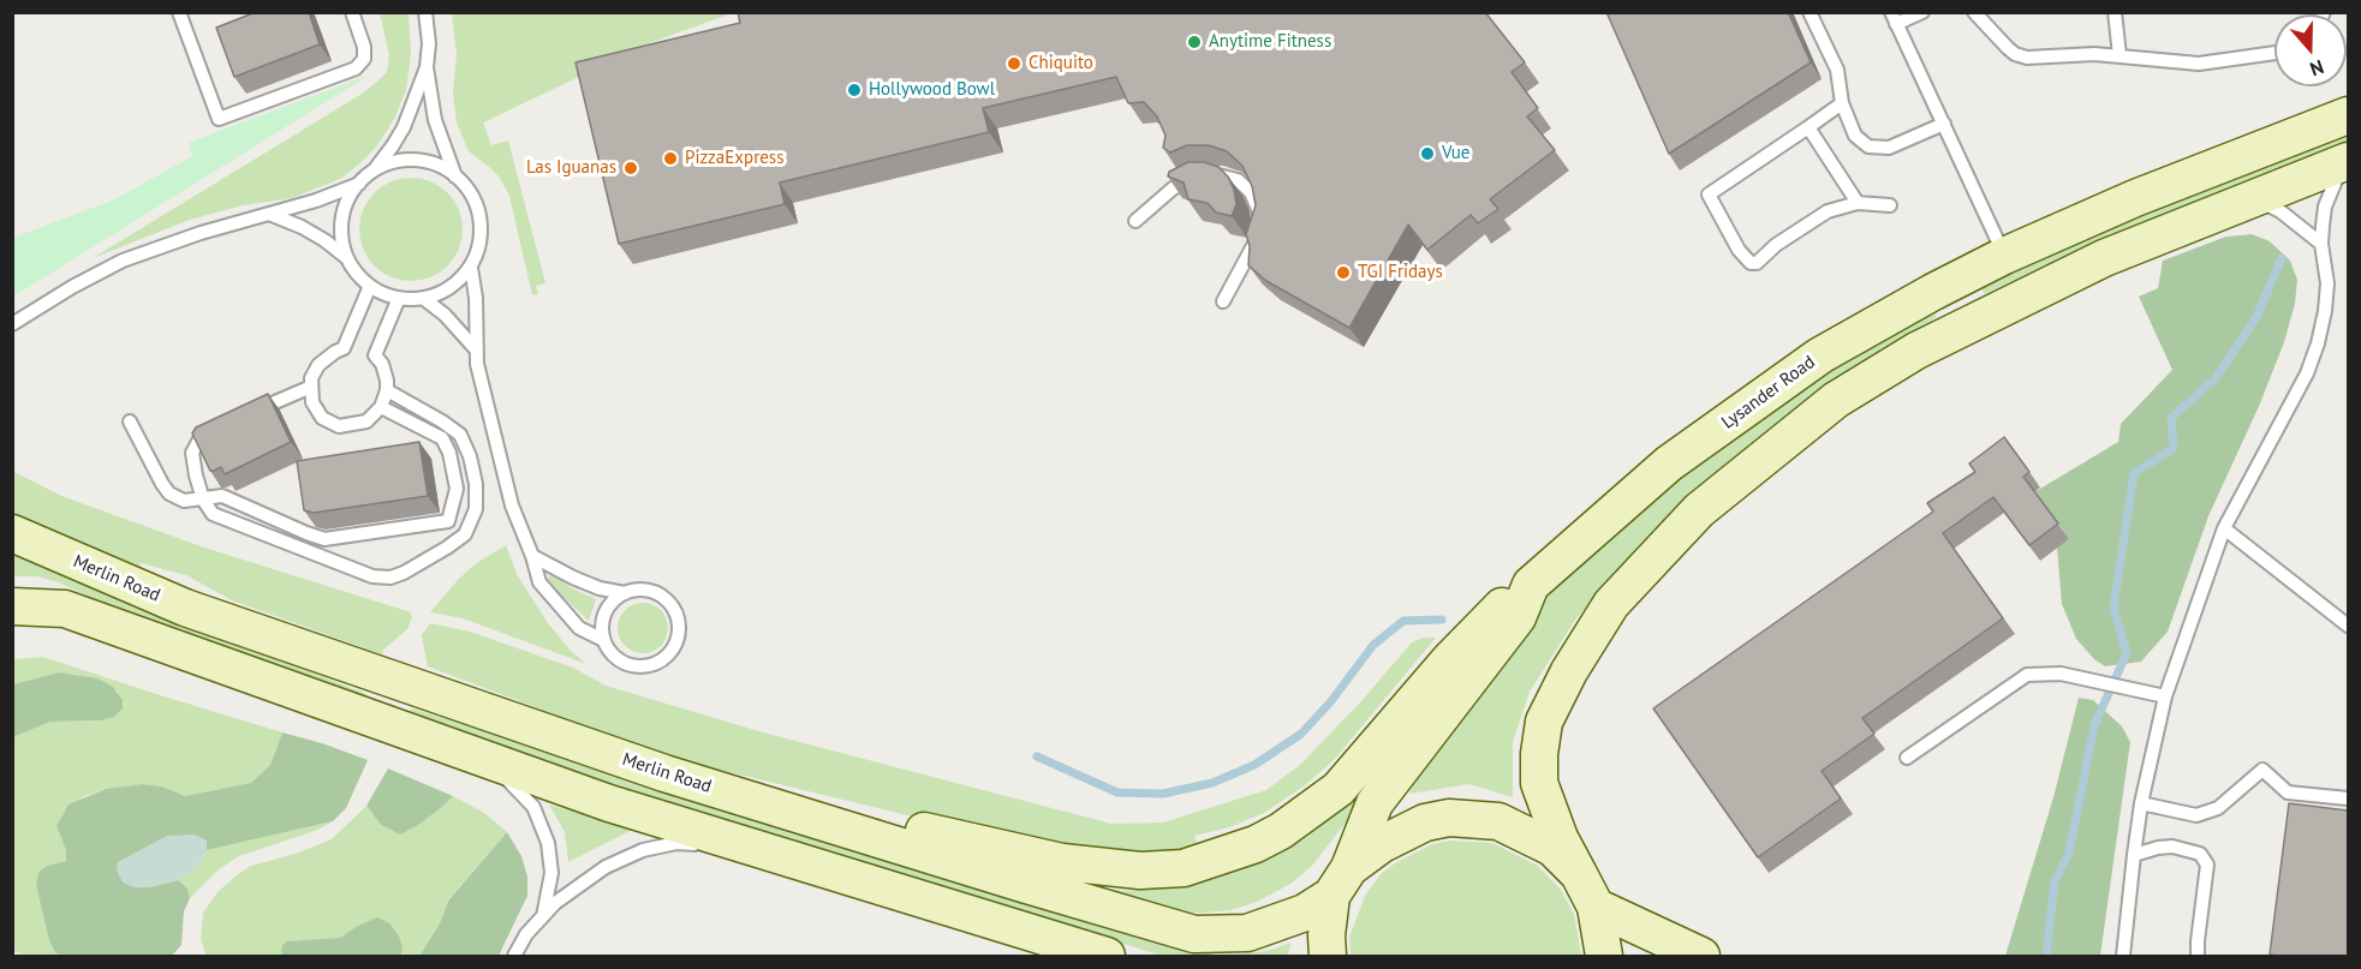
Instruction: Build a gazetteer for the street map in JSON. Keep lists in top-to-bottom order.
{
  "streets": {
    "street": ["Lysander Road", "Merlin Road"]
  },
  "crossings": [
    ["Lysander Road", "Merlin Road"]
  ],
  "places": [
    "Anytime Fitness",
    "Chiquito",
    "Hollywood Bowl",
    "Vue",
    "PizzaExpress",
    "Las Iguanas",
    "TGI Fridays"
  ],
  "north": "bottom"
}
